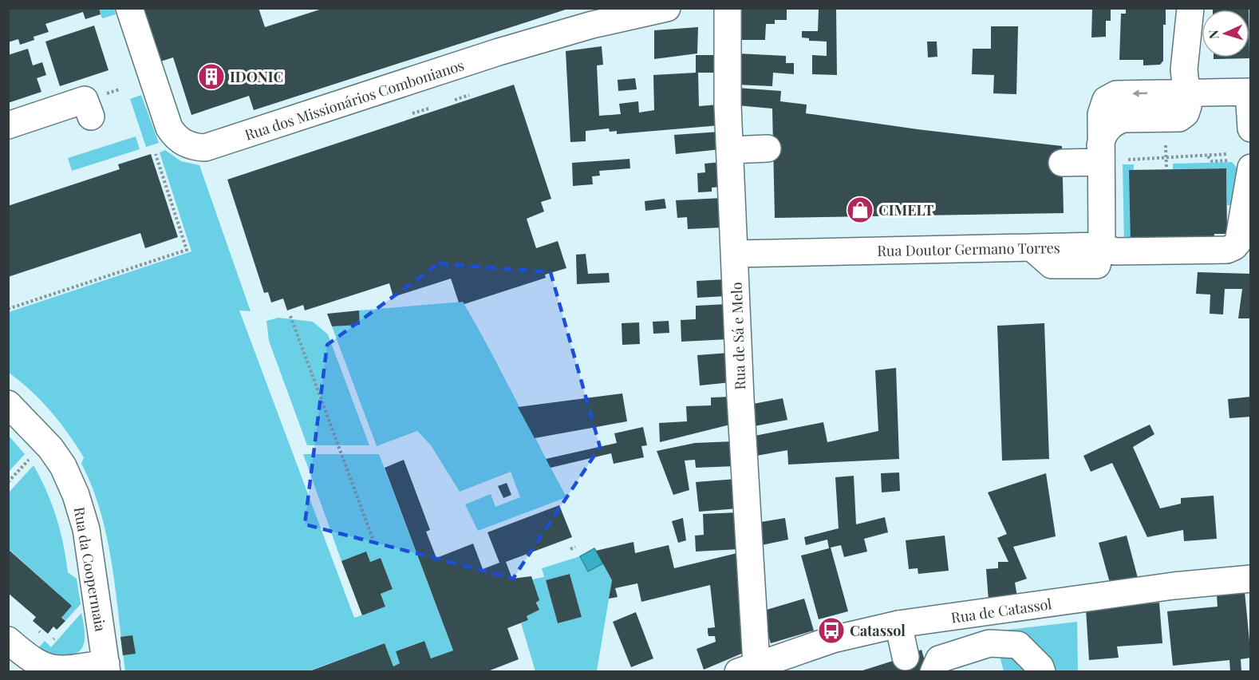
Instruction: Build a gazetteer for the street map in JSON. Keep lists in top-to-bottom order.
{
  "streets": {
    "street": [
      "Rua dos Missionários Combonianos",
      "Rua Doutor Germano Torres",
      "Rua de Sá e Melo",
      "Rua da Coopermaia",
      "Rua de Catassol"
    ]
  },
  "crossings": [
    ["Rua Doutor Germano Torres", "Rua de Sá e Melo"],
    ["Rua de Sá e Melo", "Rua de Catassol"]
  ],
  "places": {
    "building": ["IDONIC"],
    "shop": ["CIMELT"],
    "bus stop": ["Catassol"]
  },
  "north": "left"
}
